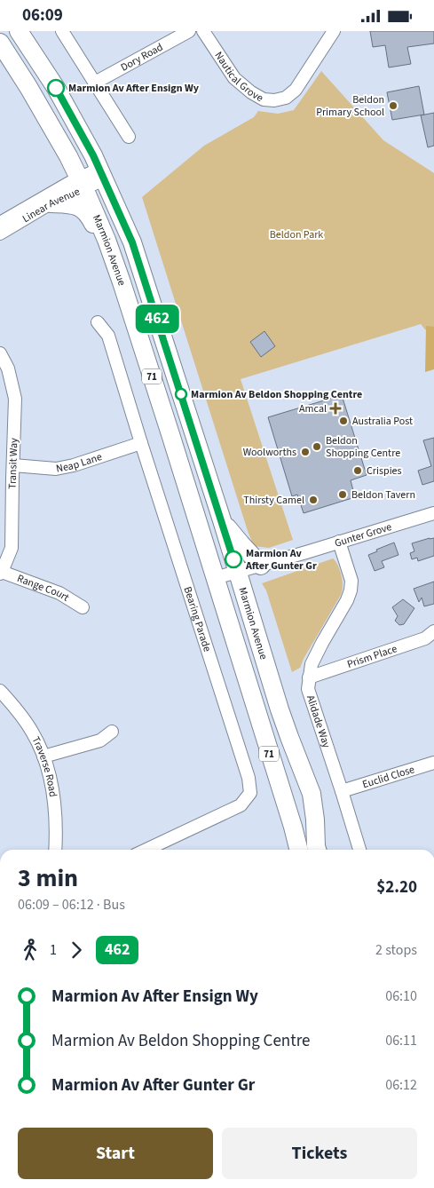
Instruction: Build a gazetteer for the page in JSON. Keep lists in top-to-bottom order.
{
  "streets": {
    "highway": ["Marmion Avenue", "71"],
    "street": [
      "Dory Road",
      "Nautical Grove",
      "Linear Avenue",
      "Neap Lane",
      "Transit Way",
      "Gunter Grove",
      "Range Court",
      "Bearing Parade",
      "Prism Place",
      "Alidade Way",
      "Traverse Road",
      "Euclid Close"
    ]
  },
  "crossings": [
    ["Linear Avenue", "Marmion Avenue"],
    ["Marmion Avenue", "Gunter Grove"],
    ["Neap Lane", "Transit Way"],
    ["Neap Lane", "Bearing Parade"],
    ["Transit Way", "Range Court"],
    ["Gunter Grove", "Alidade Way"],
    ["Prism Place", "Alidade Way"],
    ["Alidade Way", "Euclid Close"]
  ],
  "parks": ["Beldon Park"],
  "places": {
    "other": [
      "Marmion Av After Ensign Wy",
      "Beldon Primary School",
      "Marmion Av Beldon Shopping Centre",
      "Australia Post",
      "Beldon Shopping Centre",
      "Woolworths",
      "Crispies",
      "Beldon Tavern",
      "Thirsty Camel",
      "Marmion Av After Gunter Gr"
    ],
    "health": ["Amcal"]
  },
  "lines": ["bus line 462"],
  "page": {
    "status": "06:09",
    "on_map": "462",
    "heading": ["3 min", "06:09 – 06:12 · Bus", "$2.20"],
    "legs": ["1", "462", "2 stops"],
    "list": [
      {
        "name": "Marmion Av After Ensign Wy",
        "value": "06:10"
      },
      {
        "name": "Marmion Av Beldon Shopping Centre",
        "value": "06:11"
      },
      {
        "name": "Marmion Av After Gunter Gr",
        "value": "06:12"
      }
    ],
    "buttons": ["Start", "Tickets"]
  }
}
